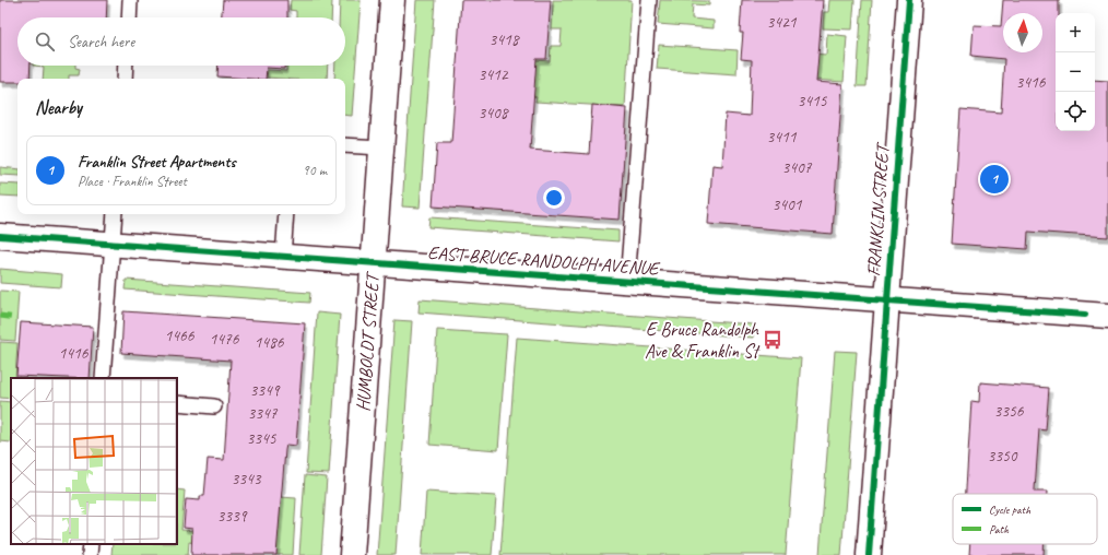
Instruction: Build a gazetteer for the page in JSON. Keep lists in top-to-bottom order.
{
  "streets": {
    "street": ["FRANKLIN STREET", "EAST BRUCE RANDOLPH AVENUE", "HUMBOLDT STREET"]
  },
  "crossings": [
    ["FRANKLIN STREET", "EAST BRUCE RANDOLPH AVENUE"],
    ["EAST BRUCE RANDOLPH AVENUE", "HUMBOLDT STREET"]
  ],
  "places": {
    "bus stop": ["E Bruce Randolph Ave & Franklin St"]
  },
  "house_numbers": [
    "3421",
    "3418",
    "3412",
    "3416",
    "3415",
    "3408",
    "3411",
    "3407",
    "3401",
    "1466",
    "1476",
    "1486",
    "1416",
    "3349",
    "3356",
    "3347",
    "3345",
    "3350",
    "3343",
    "3339"
  ],
  "legend": ["Cycle path", "Path"],
  "north": "top",
  "page": {
    "map_buttons": ["+", "−"],
    "search": "Search here",
    "heading": "Nearby",
    "list": [
      {
        "mark": "1",
        "name": "Franklin Street Apartments",
        "note": "Place · Franklin Street",
        "value": "90 m"
      }
    ],
    "pins": "1"
  }
}
